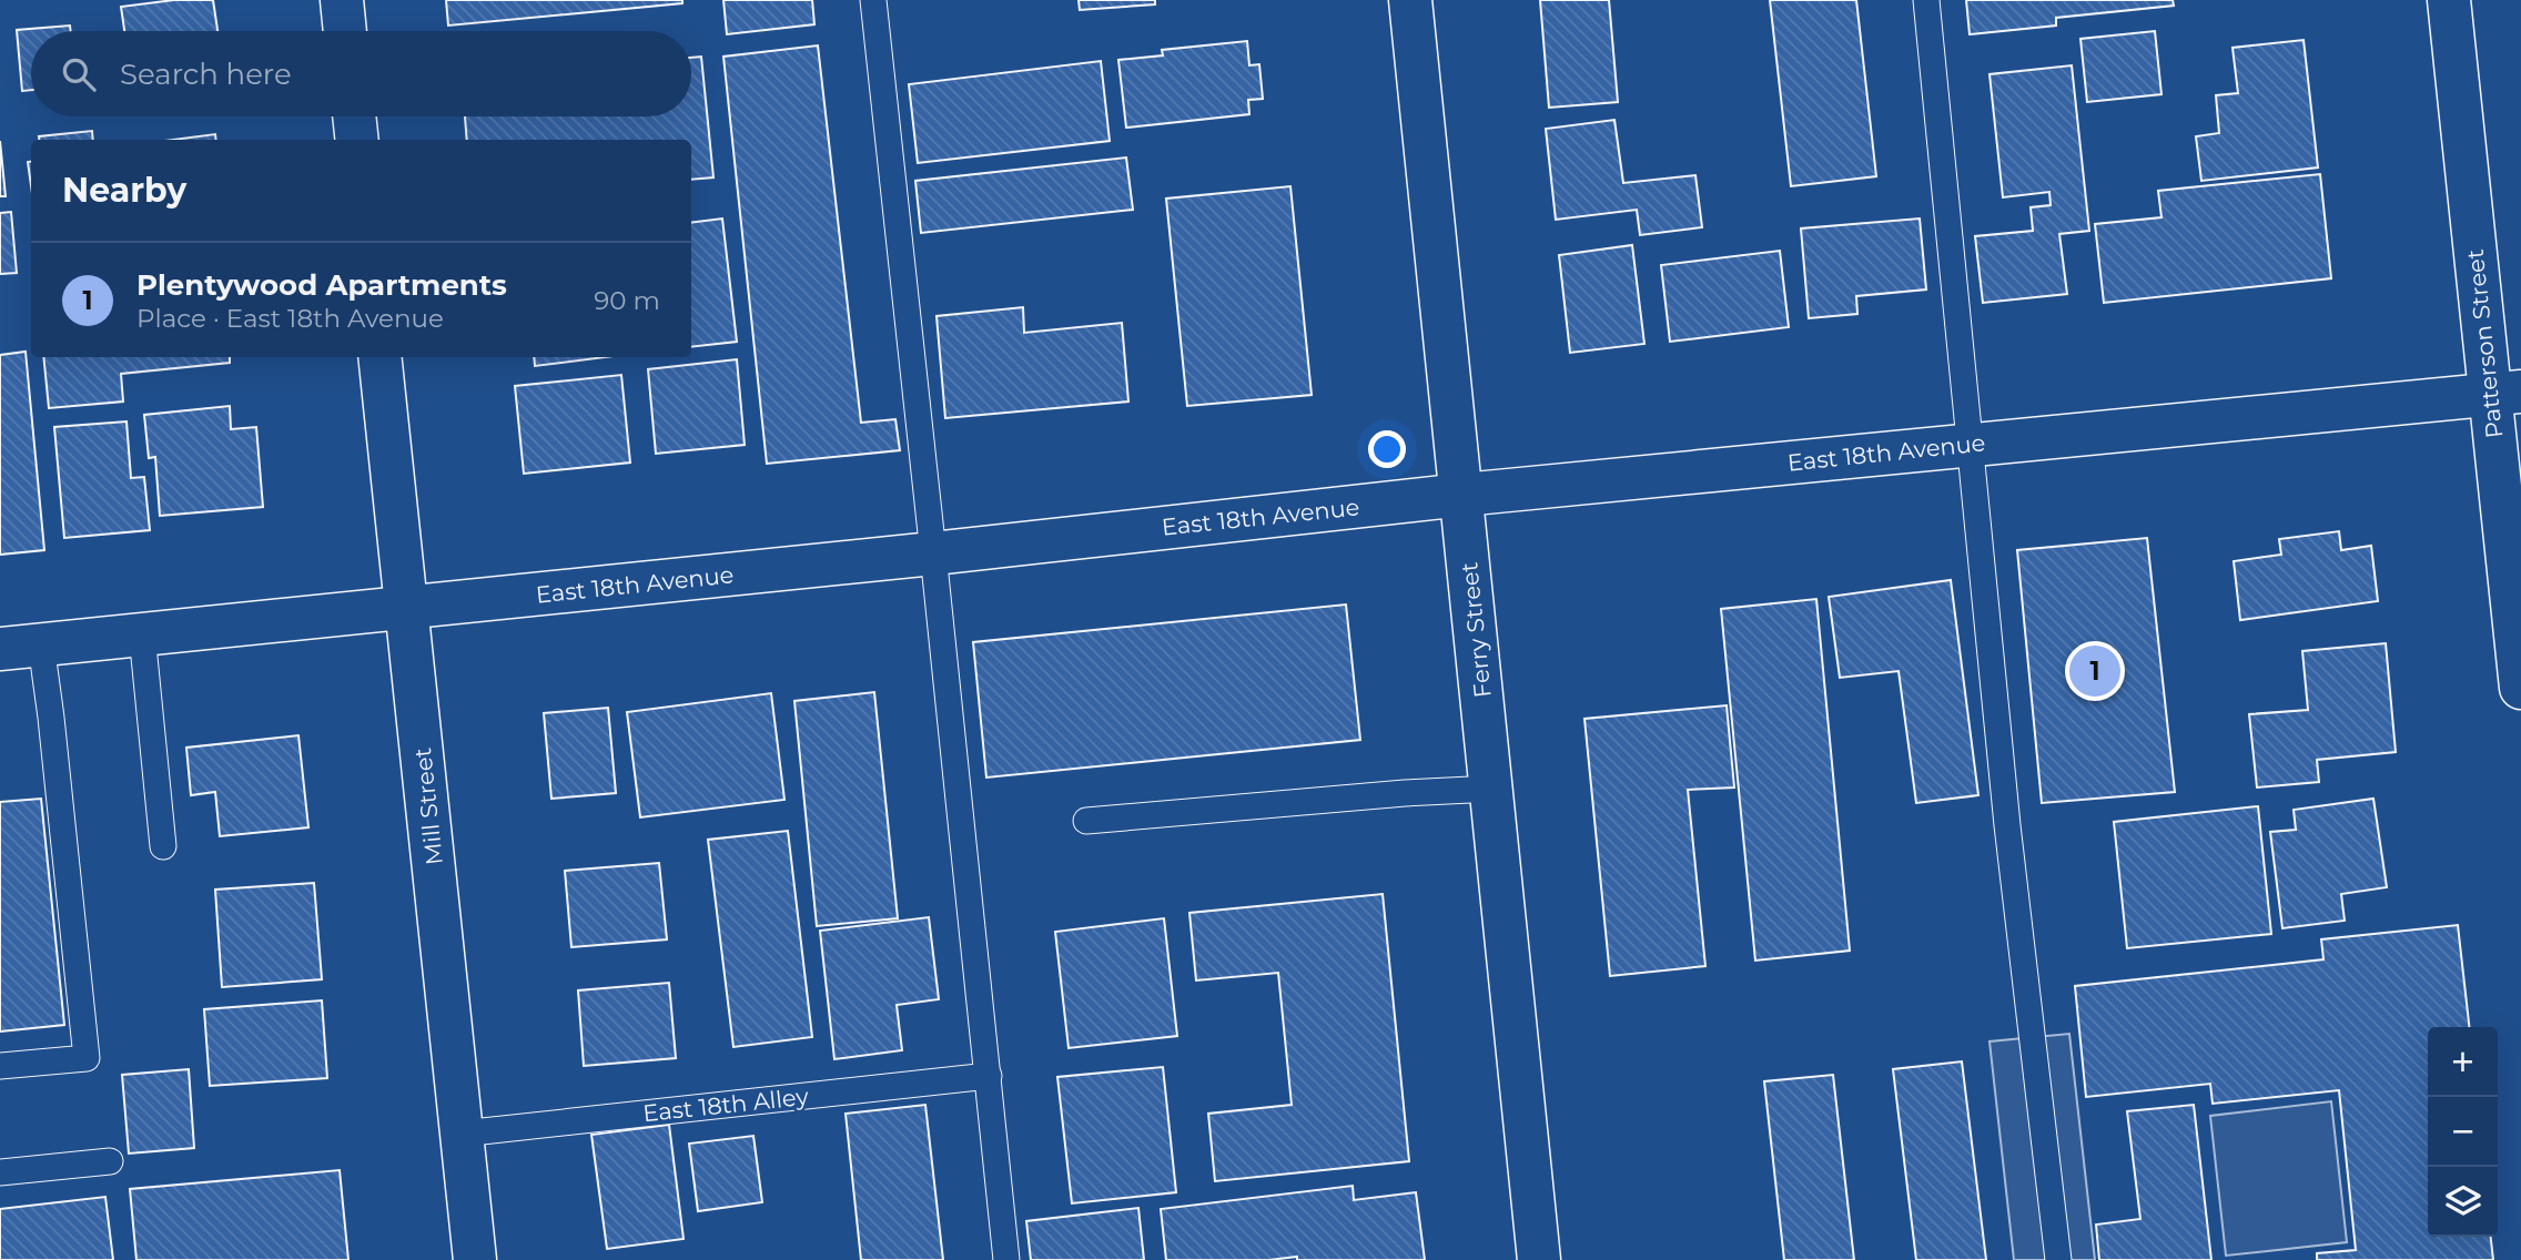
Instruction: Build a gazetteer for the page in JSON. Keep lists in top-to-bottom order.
{
  "streets": {
    "main road": [
      "Patterson Street",
      "East 18th Avenue",
      "Ferry Street",
      "Mill Street"
    ],
    "lane": ["East 18th Alley"]
  },
  "crossings": [
    ["Patterson Street", "East 18th Avenue"],
    ["East 18th Avenue", "Ferry Street"],
    ["East 18th Avenue", "Mill Street"],
    ["Mill Street", "East 18th Alley"]
  ],
  "page": {
    "search": "Search here",
    "heading": "Nearby",
    "list": [
      {
        "mark": "1",
        "name": "Plentywood Apartments",
        "note": "Place · East 18th Avenue",
        "value": "90 m"
      }
    ],
    "pins": "1",
    "map_buttons": ["+", "−"]
  }
}
